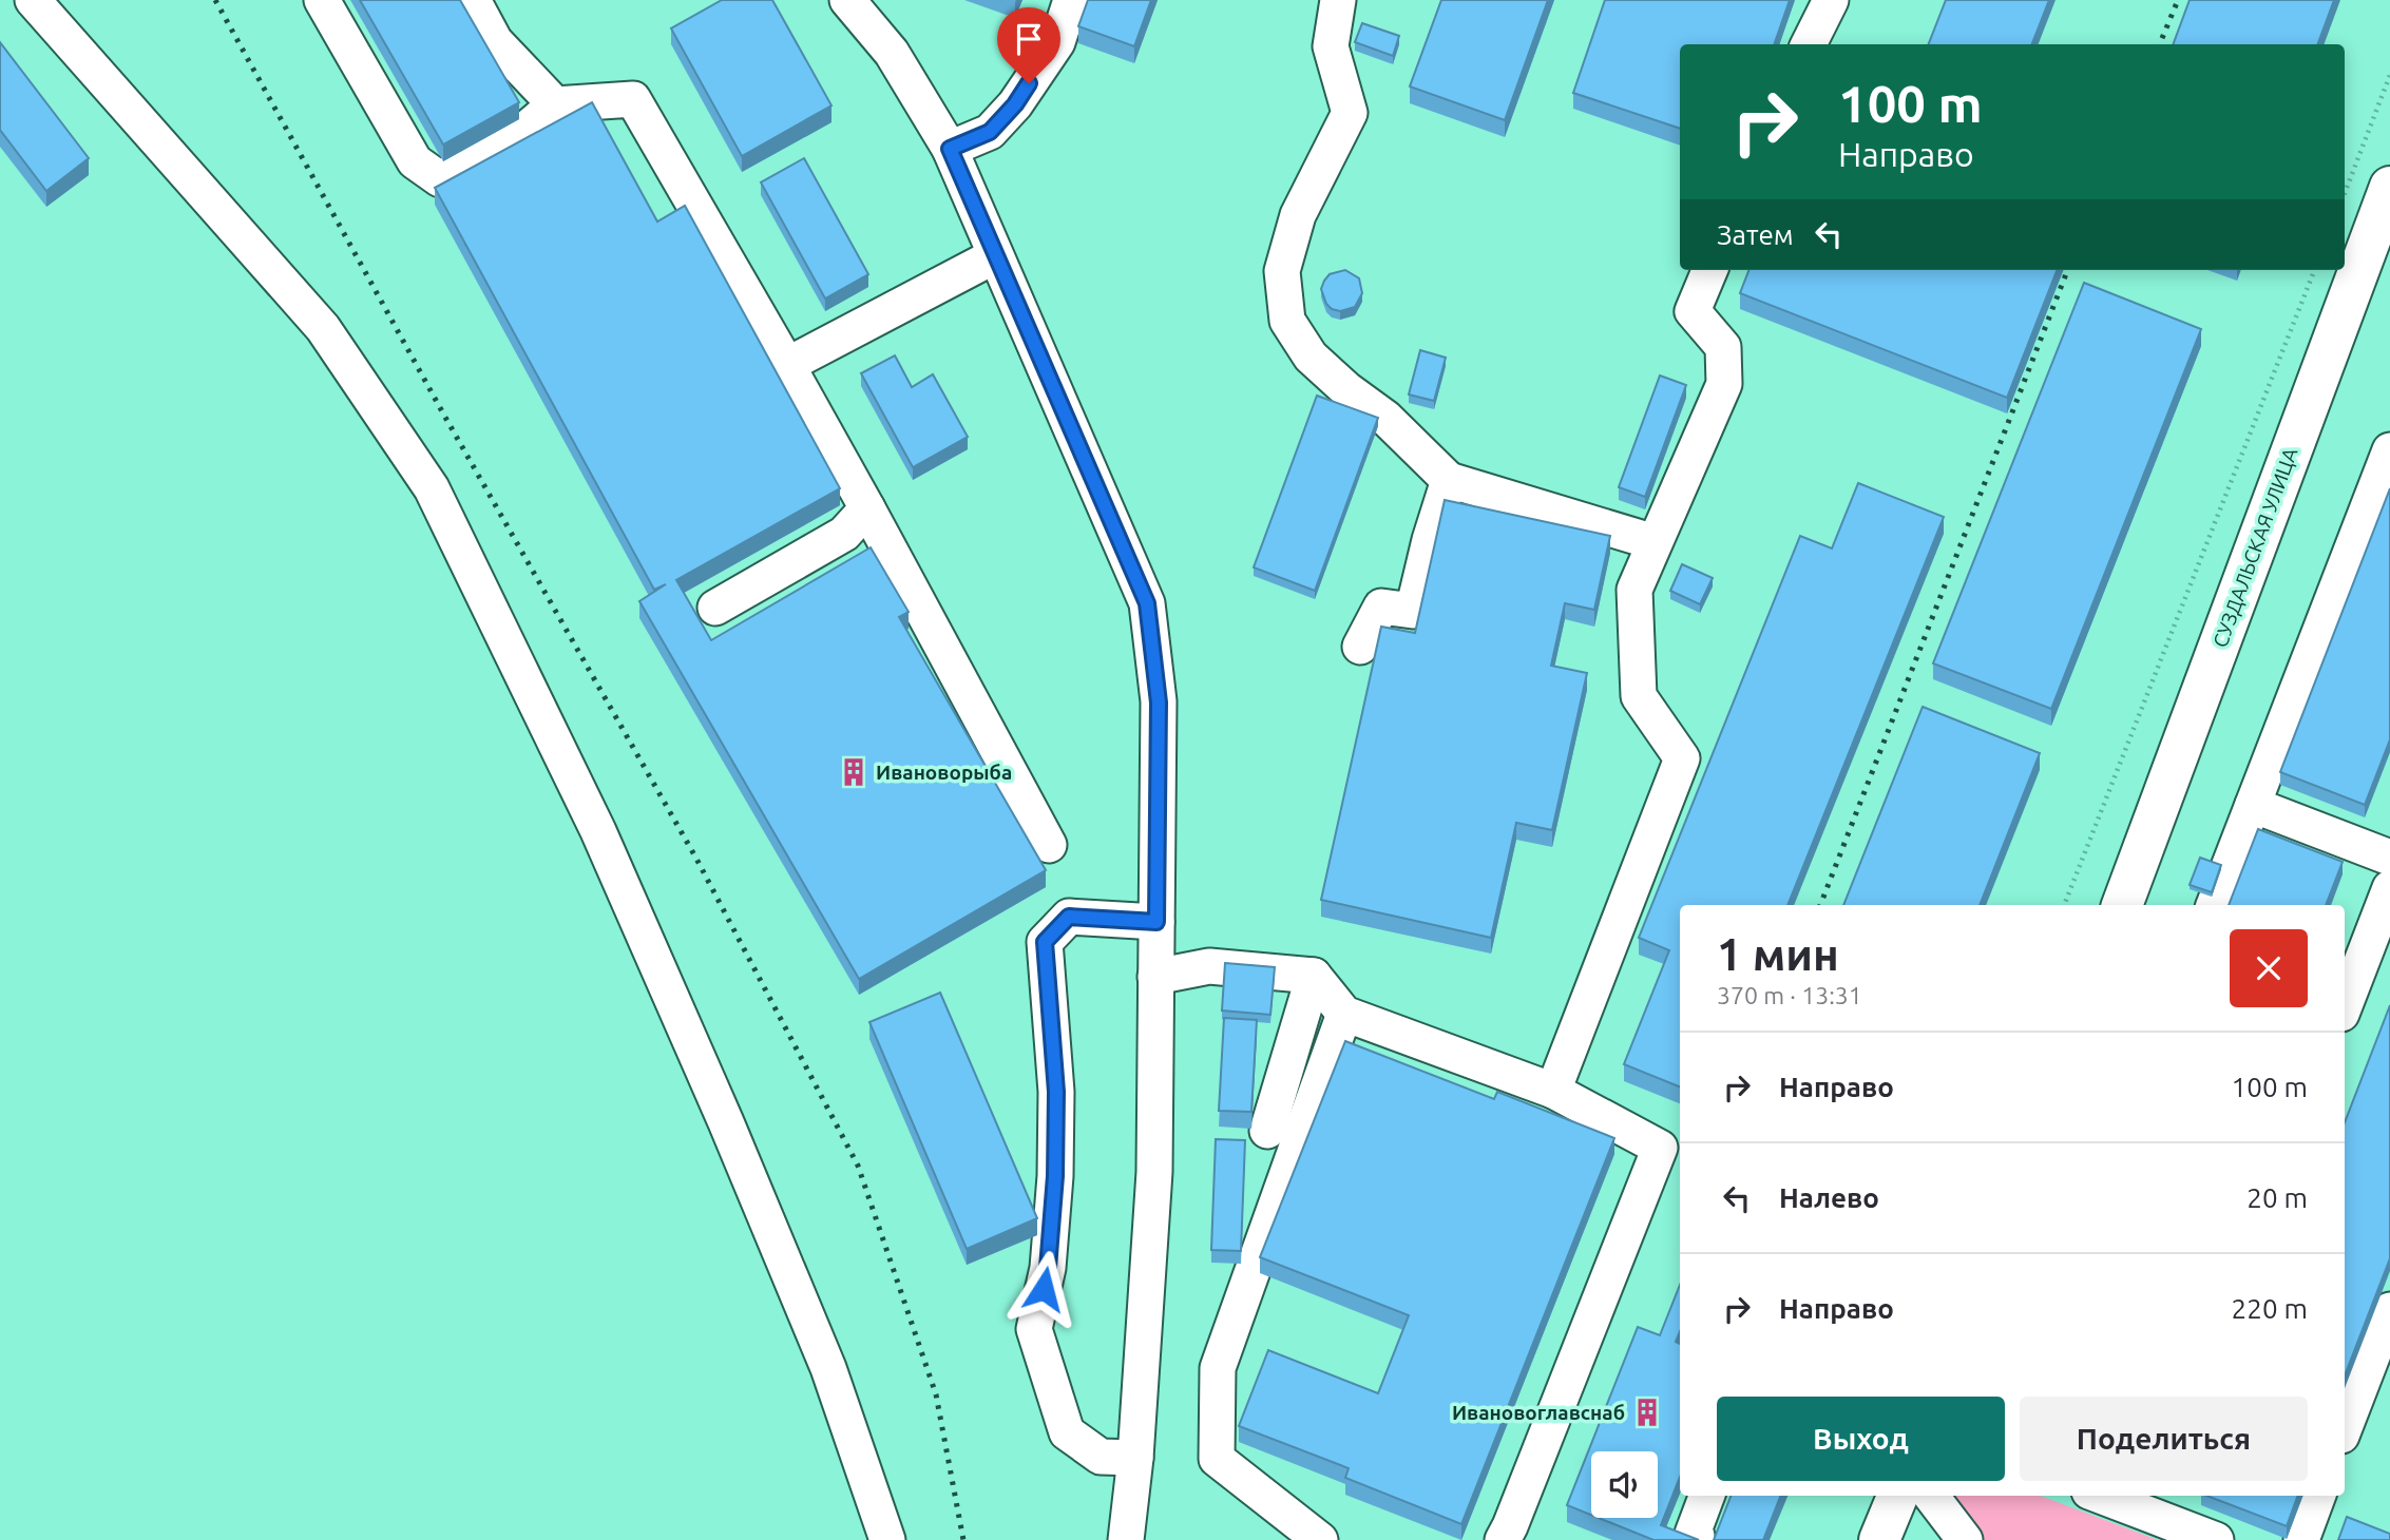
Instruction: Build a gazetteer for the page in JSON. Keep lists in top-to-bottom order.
{
  "streets": {
    "main road": ["СУЗДАЛЬСКАЯ УЛИЦА"]
  },
  "places": {
    "building": ["Ивановорыба", "Ивановоглавснаб"]
  },
  "page": {
    "turn": ["100 m", "Направо"],
    "then": "Затем",
    "heading": ["1 мин", "370 m · 13:31"],
    "list": [
      {
        "name": "Направо",
        "value": "100 m"
      },
      {
        "name": "Налево",
        "value": "20 m"
      },
      {
        "name": "Направо",
        "value": "220 m"
      }
    ],
    "buttons": ["Выход", "Поделиться"]
  }
}
